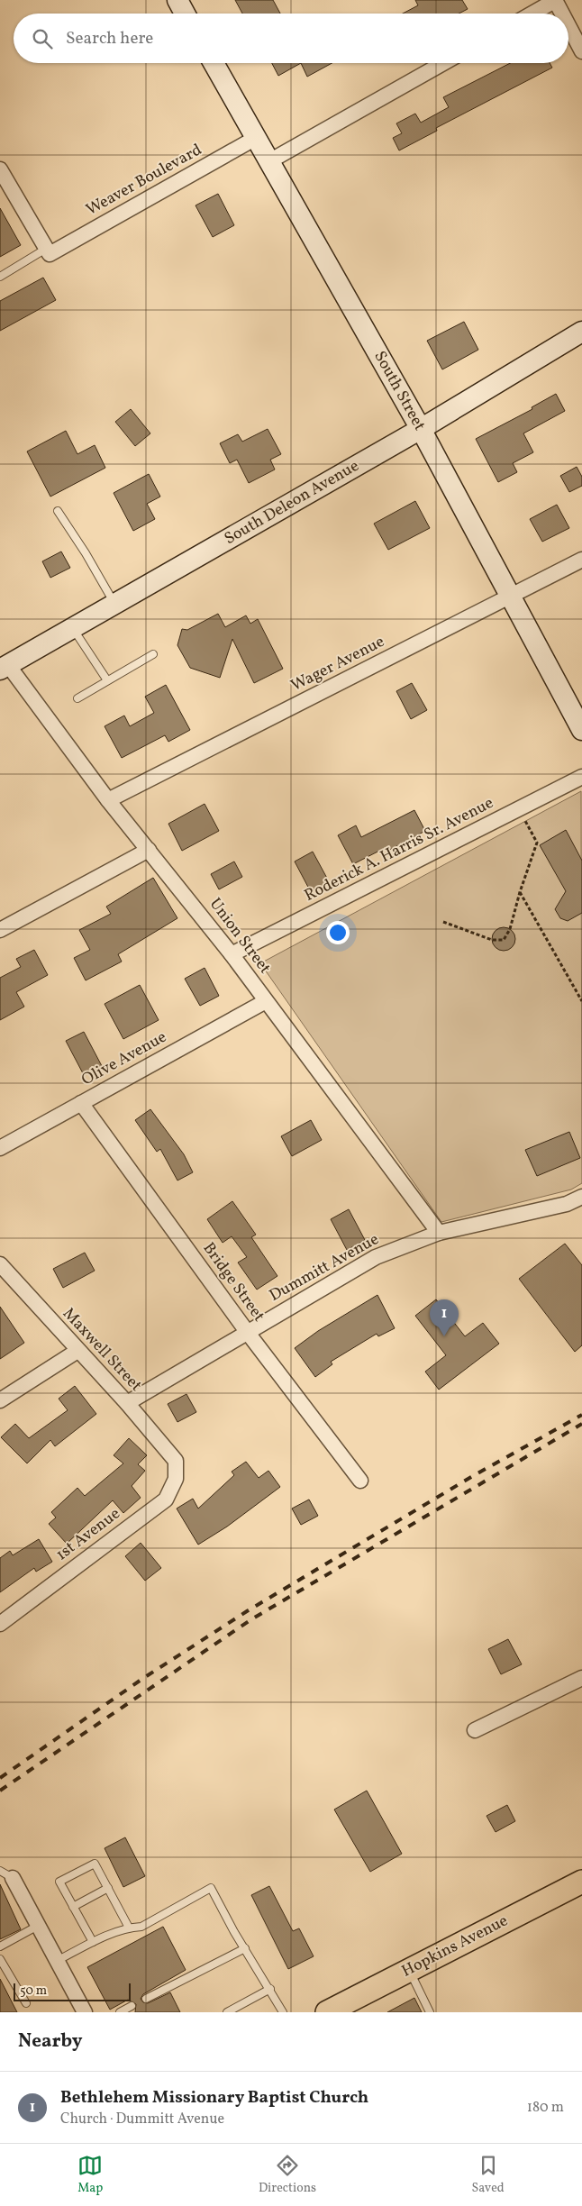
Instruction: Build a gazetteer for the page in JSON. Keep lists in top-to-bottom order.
{
  "streets": {
    "main road": ["South Street", "South Deleon Avenue", "Hopkins Avenue"],
    "street": [
      "Weaver Boulevard",
      "Wager Avenue",
      "Roderick A. Harris Sr. Avenue",
      "Union Street",
      "Olive Avenue",
      "Dummitt Avenue",
      "Bridge Street",
      "Maxwell Street",
      "1st Avenue"
    ]
  },
  "crossings": [
    ["Weaver Boulevard", "South Street"],
    ["South Street", "South Deleon Avenue"],
    ["South Street", "Wager Avenue"],
    ["South Deleon Avenue", "Union Street"],
    ["Wager Avenue", "Union Street"],
    ["Roderick A. Harris Sr. Avenue", "Union Street"],
    ["Union Street", "Olive Avenue"],
    ["Union Street", "Dummitt Avenue"],
    ["Olive Avenue", "Bridge Street"],
    ["Dummitt Avenue", "Bridge Street"],
    ["Dummitt Avenue", "Maxwell Street"],
    ["Maxwell Street", "1st Avenue"]
  ],
  "scale_bar": "50 m",
  "page": {
    "search": "Search here",
    "pins": "1",
    "scale": "50 m",
    "heading": "Nearby",
    "list": [
      {
        "mark": "1",
        "name": "Bethlehem Missionary Baptist Church",
        "note": "Church · Dummitt Avenue",
        "value": "180 m"
      }
    ],
    "nav": ["Map", "Directions", "Saved"]
  }
}
